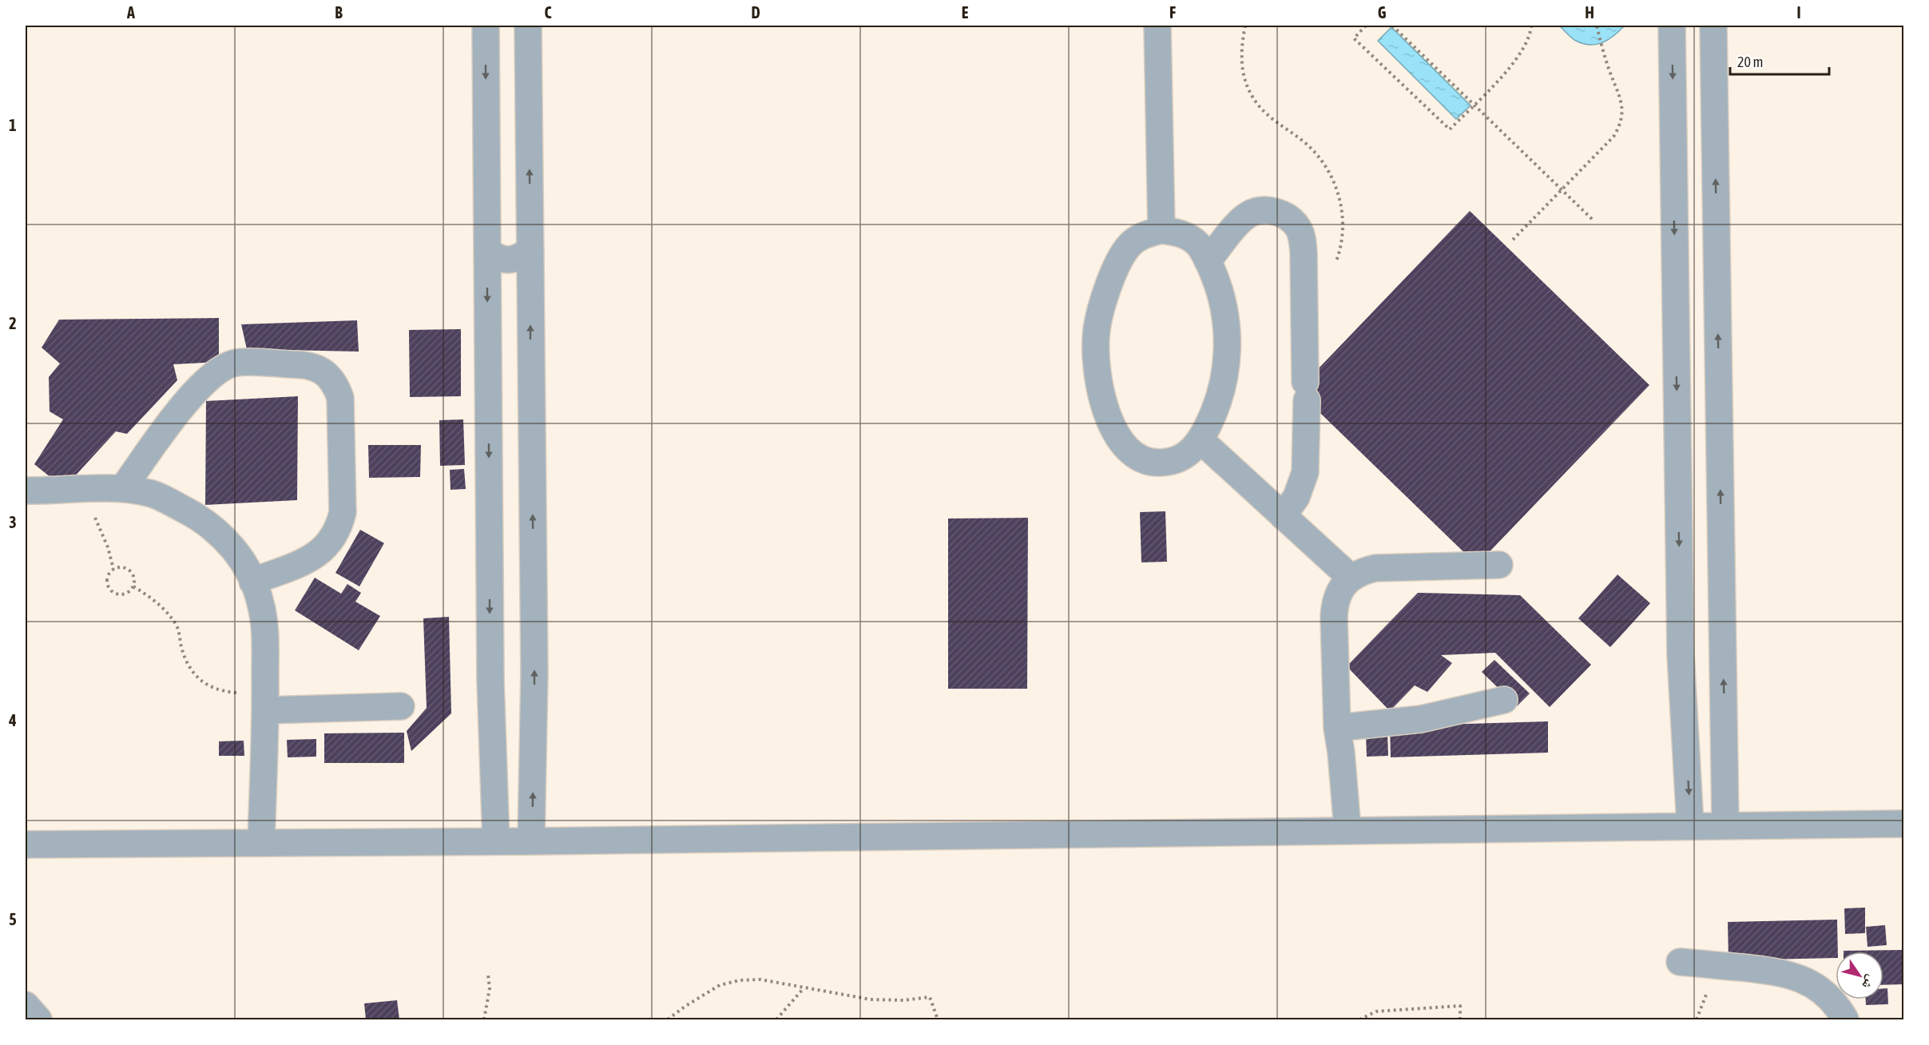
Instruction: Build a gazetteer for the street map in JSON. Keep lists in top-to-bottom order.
{
  "scale_bar": "20 m",
  "north": "bottom right",
  "grid": {
    "columns": [
      "A",
      "B",
      "C",
      "D",
      "E",
      "F",
      "G",
      "H",
      "I"
    ],
    "rows": [
      "1",
      "2",
      "3",
      "4",
      "5"
    ]
  }
}
